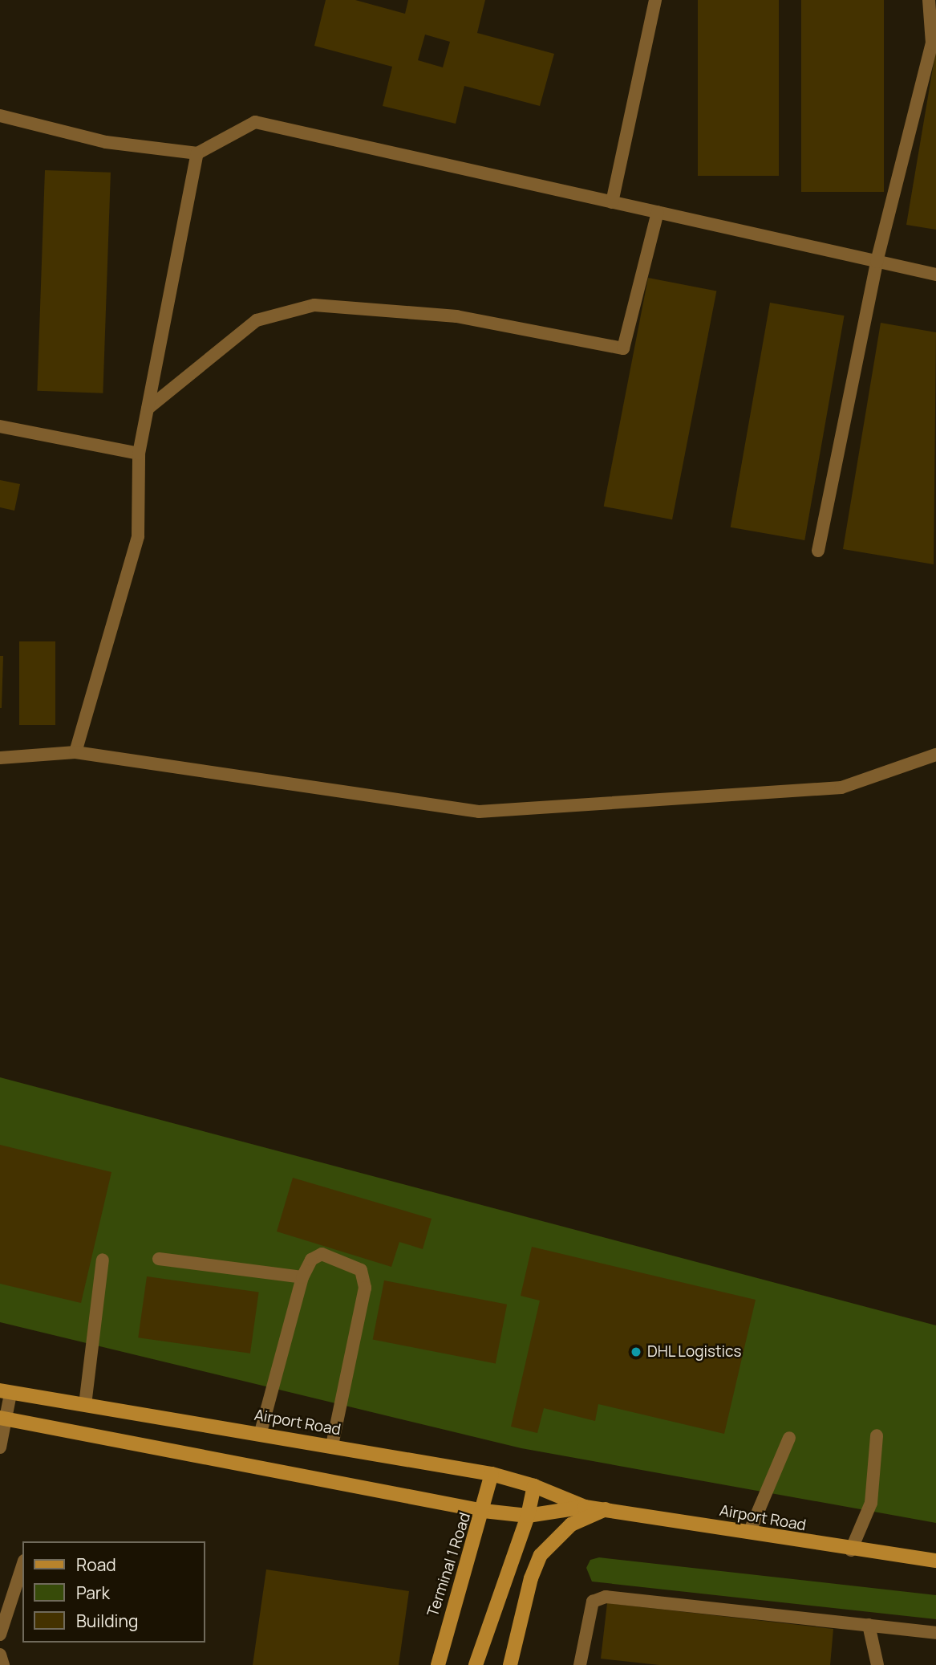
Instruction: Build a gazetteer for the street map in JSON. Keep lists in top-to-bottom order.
{
  "streets": {
    "street": ["Airport Road", "Terminal 1 Road"]
  },
  "crossings": [
    ["Airport Road", "Terminal 1 Road"]
  ],
  "places": ["DHL Logistics"],
  "legend": ["Road", "Park", "Building"]
}
